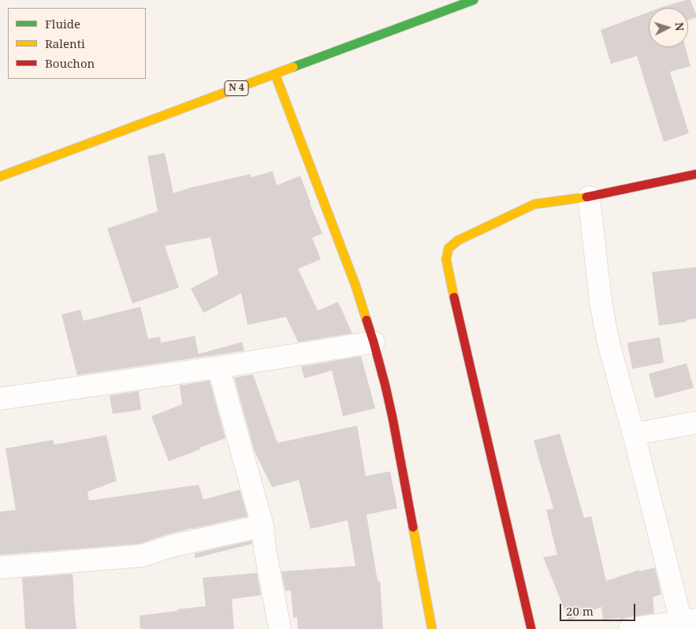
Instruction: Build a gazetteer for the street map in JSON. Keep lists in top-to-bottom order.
{
  "streets": {
    "main road": ["N 4"]
  },
  "legend": ["Fluide", "Ralenti", "Bouchon"],
  "scale_bar": "20 m",
  "north": "right"
}
